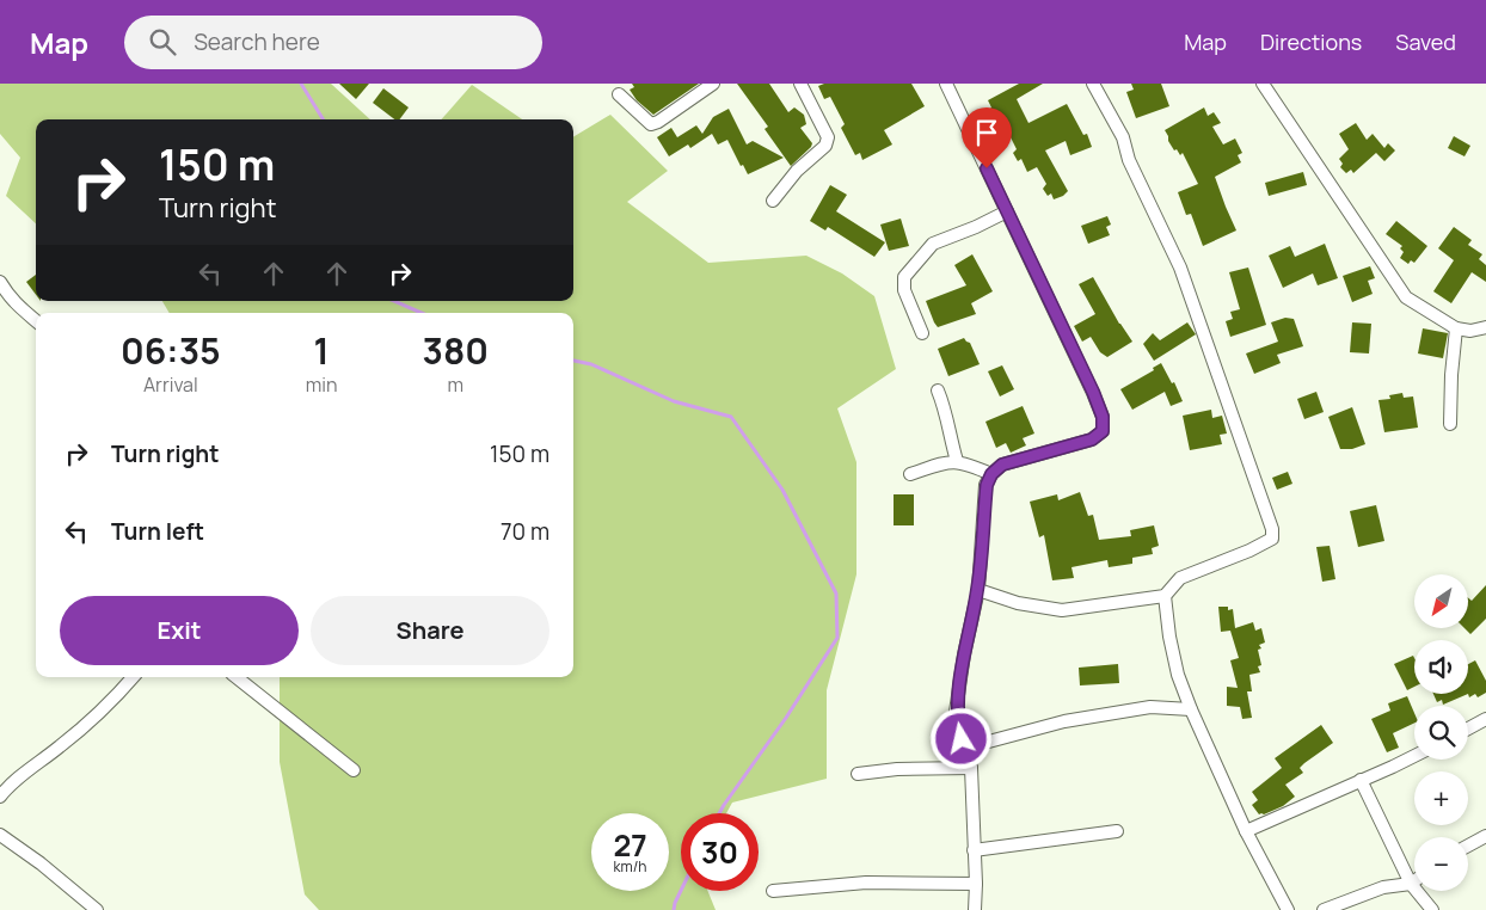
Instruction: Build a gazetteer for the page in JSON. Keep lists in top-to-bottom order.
{
  "north": "bottom left",
  "page": {
    "header": "Map",
    "search": "Search here",
    "nav": ["Map", "Directions", "Saved"],
    "turn": ["150 m", "Turn right"],
    "eta": [
      "06:35",
      "Arrival",
      "1",
      "min",
      "380",
      "m"
    ],
    "list": [
      {
        "name": "Turn right",
        "value": "150 m"
      },
      {
        "name": "Turn left",
        "value": "70 m"
      }
    ],
    "map_buttons": ["+", "−"],
    "buttons": ["Exit", "Share"],
    "speed": "27 km/h",
    "limit": "30"
  }
}
